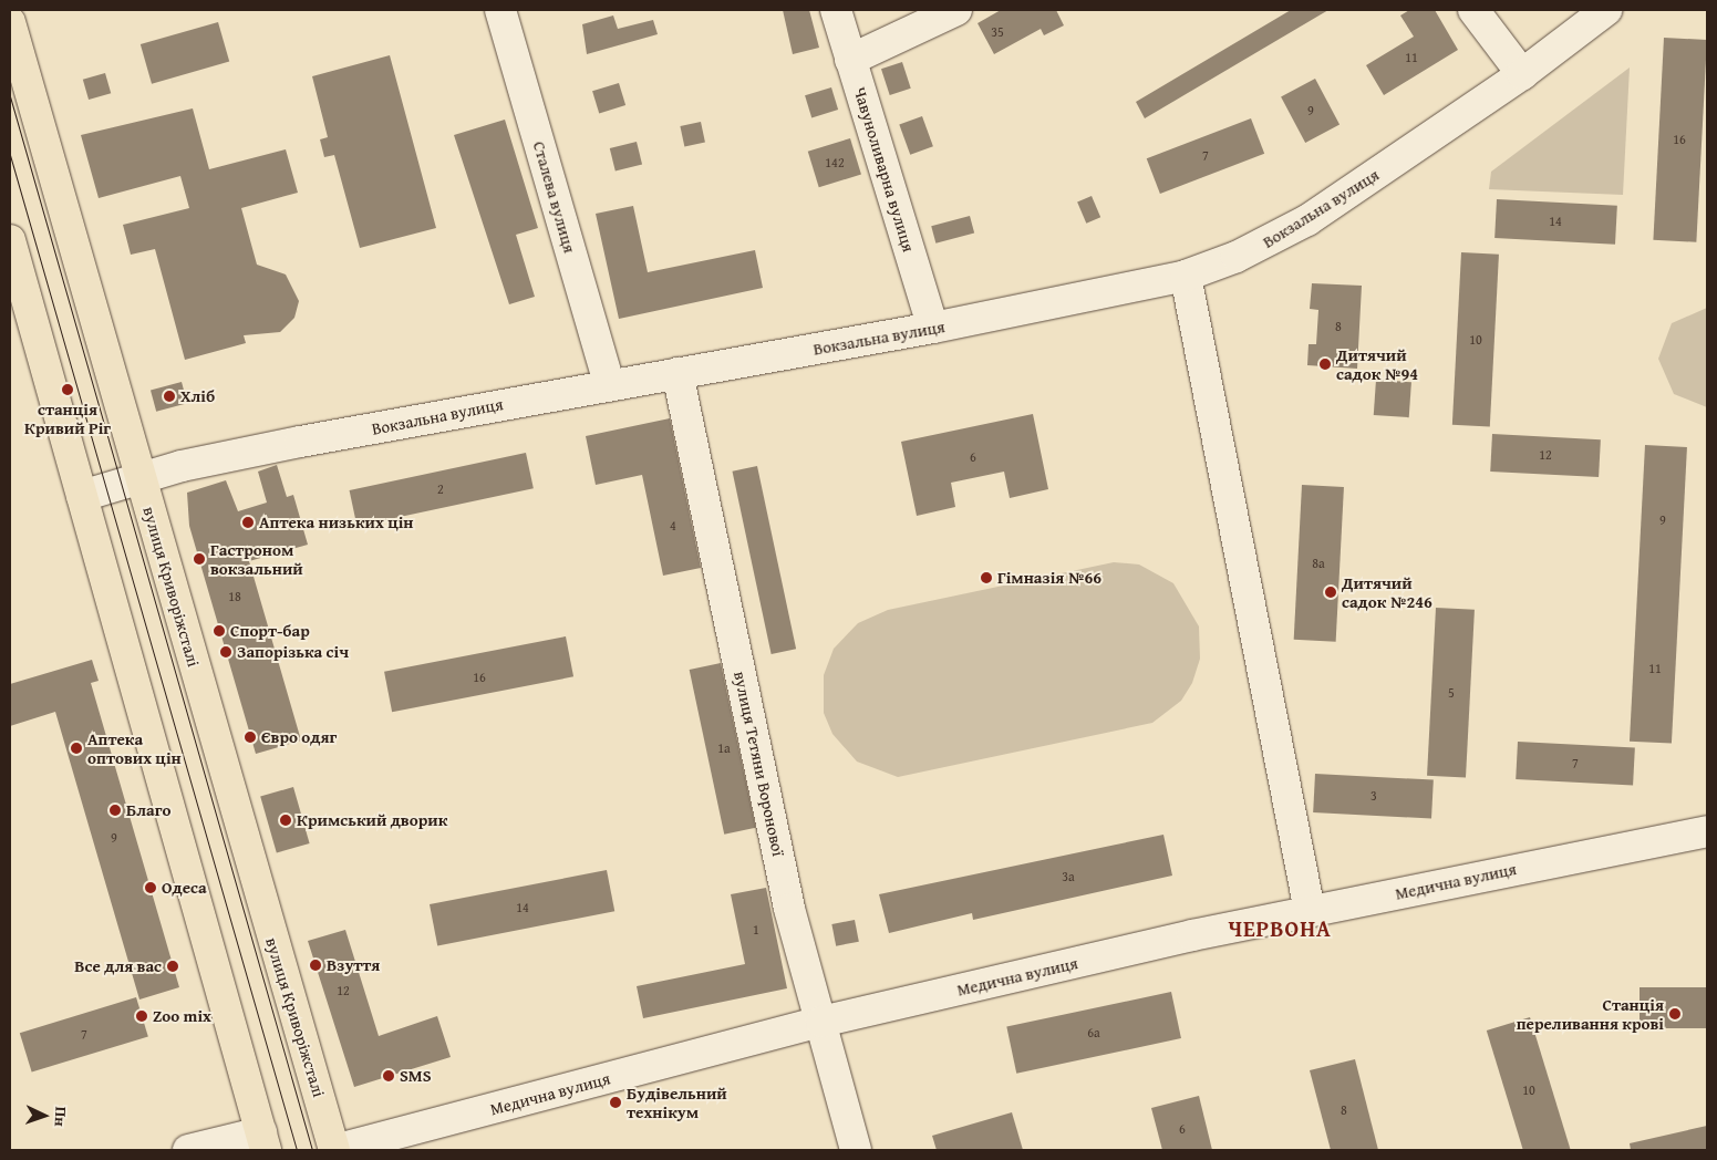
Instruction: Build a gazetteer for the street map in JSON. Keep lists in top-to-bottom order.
{
  "streets": {
    "main road": ["вулиця Криворіжсталі"],
    "street": [
      "Чавуноливарна вулиця",
      "Сталева вулиця",
      "Вокзальна вулиця",
      "вулиця Тетяни Воронової",
      "Медична вулиця"
    ]
  },
  "crossings": [
    ["Чавуноливарна вулиця", "Вокзальна вулиця"],
    ["Сталева вулиця", "Вокзальна вулиця"],
    ["Вокзальна вулиця", "вулиця Криворіжсталі"],
    ["Вокзальна вулиця", "вулиця Тетяни Воронової"],
    ["вулиця Криворіжсталі", "Медична вулиця"],
    ["вулиця Тетяни Воронової", "Медична вулиця"]
  ],
  "districts": ["ЧЕРВОНА"],
  "places": [
    "Дитячий садок №94",
    "станція Кривий Ріг",
    "Хліб",
    "Аптека низьких цін",
    "Гастроном вокзальний",
    "Гімназія №66",
    "Дитячий садок №246",
    "Спорт-бар",
    "Запорізька січ",
    "Євро одяг",
    "Аптека оптових цін",
    "Благо",
    "Кримський дворик",
    "Одеса",
    "Взуття",
    "Все для вас",
    "Станція переливання крові",
    "Zoo mix",
    "SMS",
    "Будівельний технікум"
  ],
  "house_numbers": [
    "35",
    "11",
    "9",
    "16",
    "7",
    "142",
    "14",
    "8",
    "10",
    "12",
    "6",
    "2",
    "9",
    "4",
    "8а",
    "18",
    "11",
    "16",
    "5",
    "1а",
    "7",
    "3",
    "9",
    "3а",
    "14",
    "1",
    "12",
    "6а",
    "7",
    "10",
    "8",
    "6"
  ],
  "north": "right"
}
